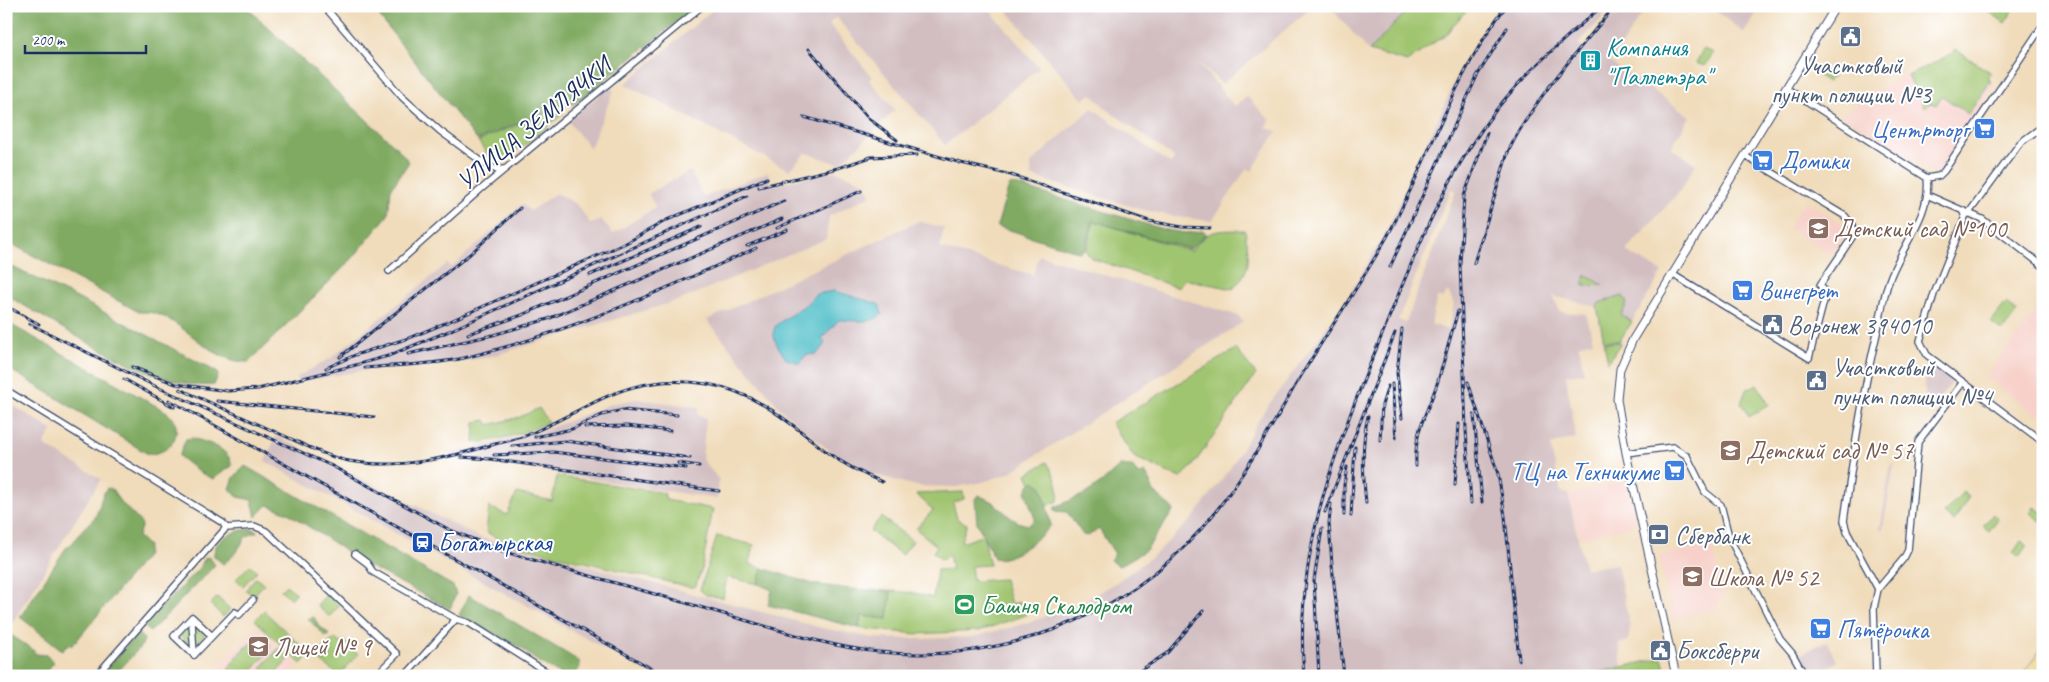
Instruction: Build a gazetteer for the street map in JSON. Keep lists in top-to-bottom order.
{
  "streets": {
    "street": ["УЛИЦА ЗЕМЛЯЧКИ"]
  },
  "places": {
    "public building": [
      "Участковый пункт полиции №3",
      "Воронеж 394010",
      "Участковый пункт полиции №4",
      "Боксберри"
    ],
    "building": ["Компания \"Паллетэра\""],
    "supermarket": [
      "Центрторг",
      "Домики",
      "Винегрет",
      "ТЦ на Техникуме",
      "Пятёрочка"
    ],
    "school or university": [
      "Детский сад №100",
      "Детский сад № 57",
      "Школа № 52",
      "Лицей № 9"
    ],
    "bank": ["Сбербанк"],
    "station": ["Богатырская"],
    "sports": ["Башня Скалодром"]
  },
  "scale_bar": "200 m"
}
